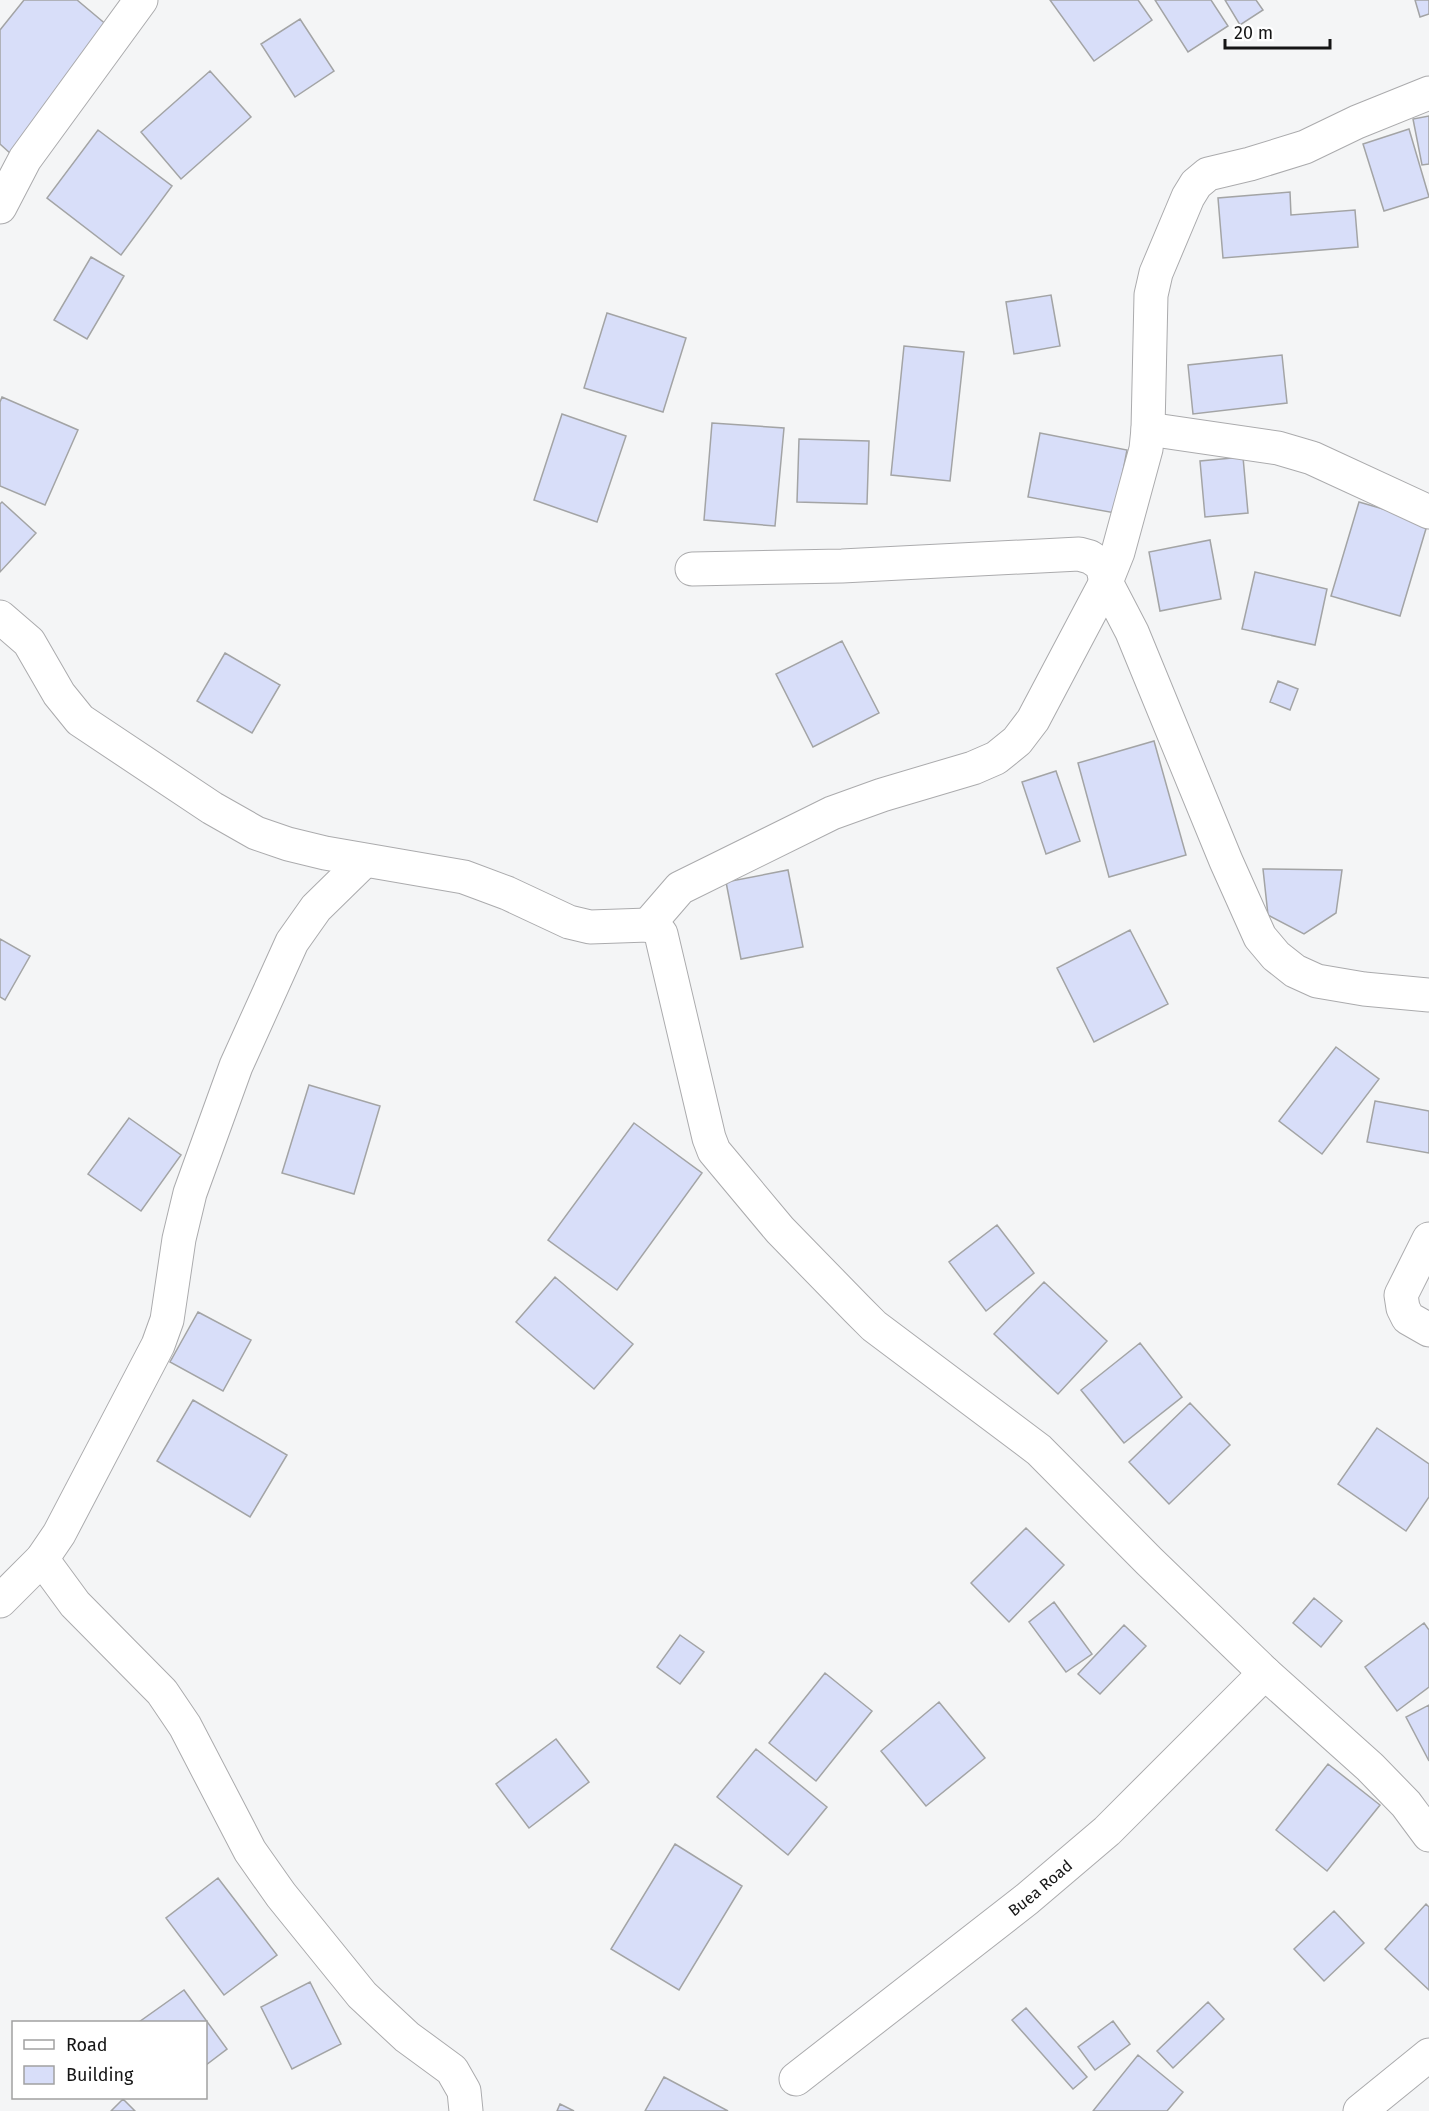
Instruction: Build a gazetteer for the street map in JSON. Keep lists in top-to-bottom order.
{
  "streets": {
    "street": ["Buea Road"]
  },
  "legend": ["Road", "Building"],
  "scale_bar": "20 m"
}
